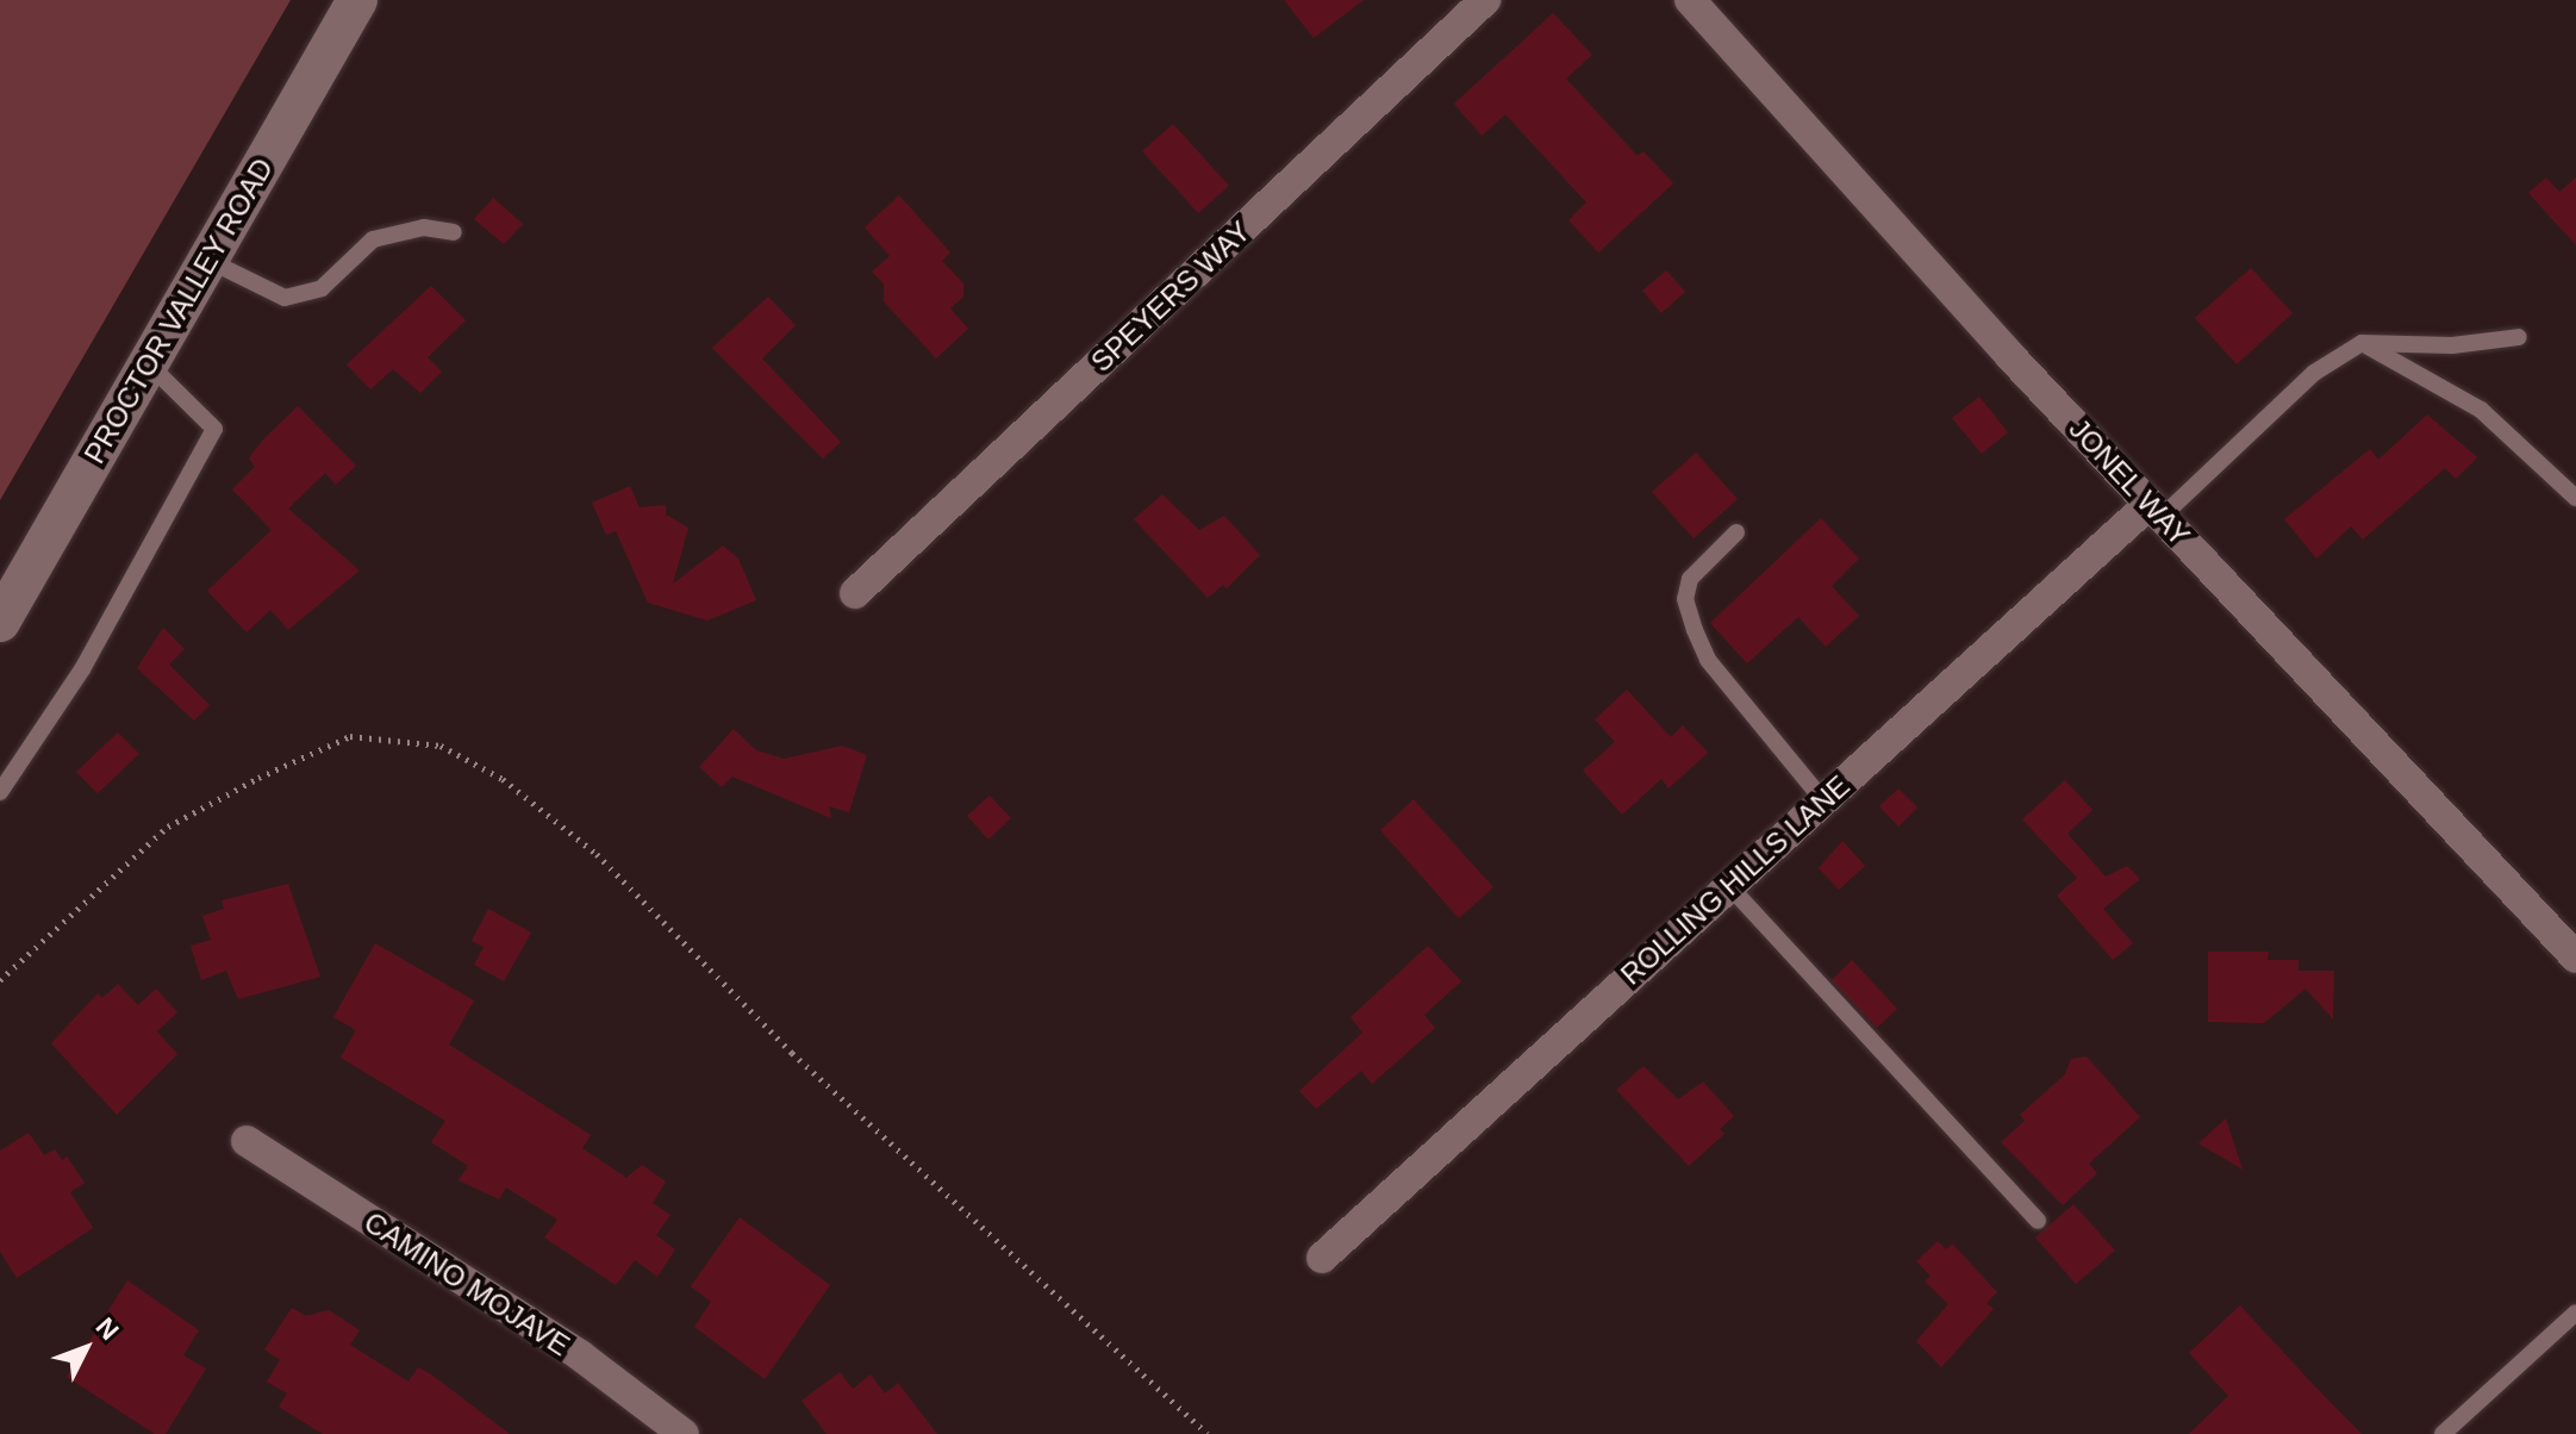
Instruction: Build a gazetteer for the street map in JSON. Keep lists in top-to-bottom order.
{
  "streets": {
    "street": [
      "SPEYERS WAY",
      "PROCTOR VALLEY ROAD",
      "JONEL WAY",
      "ROLLING HILLS LANE",
      "CAMINO MOJAVE"
    ]
  },
  "crossings": [
    ["JONEL WAY", "ROLLING HILLS LANE"]
  ],
  "north": "top right"
}
